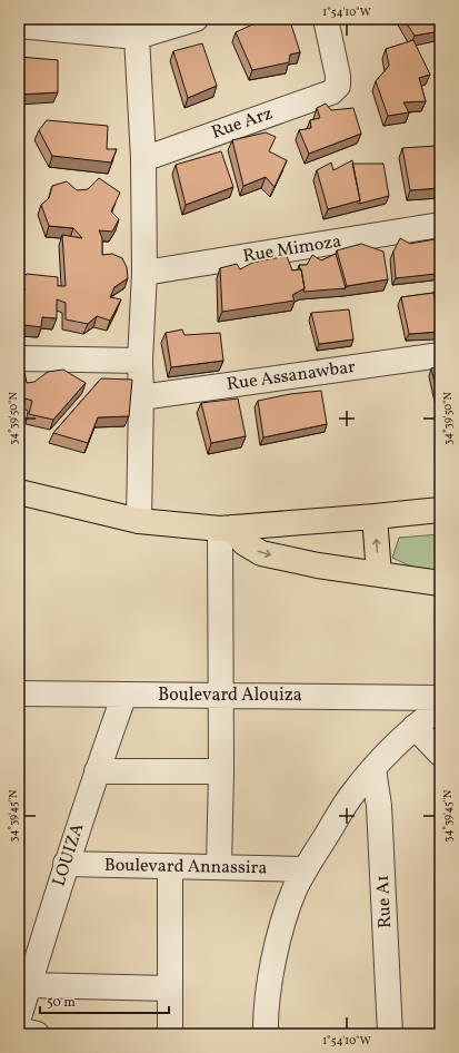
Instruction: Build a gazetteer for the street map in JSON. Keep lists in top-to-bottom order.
{
  "streets": {
    "street": [
      "Rue Arz",
      "Rue Mimoza",
      "Rue Assanawbar",
      "Boulevard Alouiza",
      "LOUIZA",
      "Boulevard Annassira",
      "Rue A1"
    ]
  },
  "crossings": [
    ["Boulevard Alouiza", "LOUIZA"],
    ["LOUIZA", "Boulevard Annassira"]
  ],
  "scale_bar": "50 m",
  "coordinates": ["1°54'10\"W", "34°39'50\"N", "34°39'45\"N"]
}
